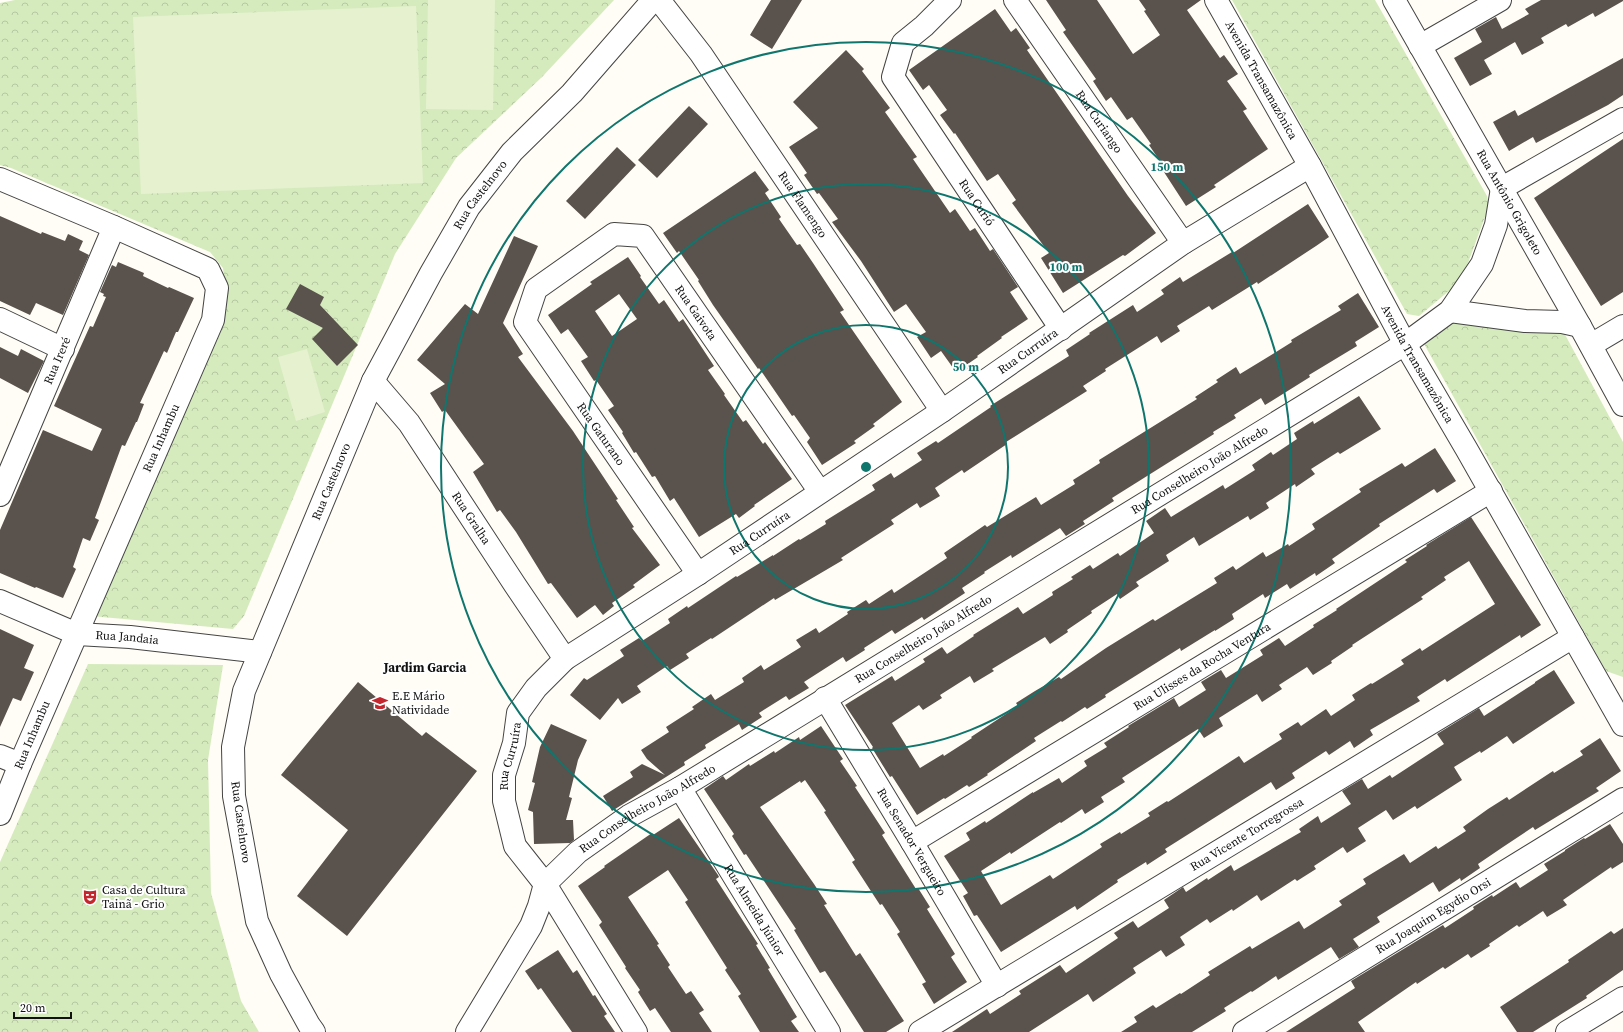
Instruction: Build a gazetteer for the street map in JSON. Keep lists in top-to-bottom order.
{
  "streets": {
    "street": [
      "Avenida Transamazônica",
      "Rua Curiango",
      "Rua Castelnovo",
      "Rua Antônio Grigoleto",
      "Rua Curió",
      "Rua Flamengo",
      "Rua Gaivota",
      "Rua Curruíra",
      "Rua Ireré",
      "Rua Gaturano",
      "Rua Inhambu",
      "Rua Conselheiro João Alfredo",
      "Rua Gralha",
      "Rua Jandaia",
      "Rua Ulisses da Rocha Ventura",
      "Rua Vicente Torregrossa",
      "Rua Senador Vergueiro",
      "Rua Almeida Júnior",
      "Rua Joaquim Egydio Orsi"
    ]
  },
  "crossings": [
    ["Avenida Transamazônica", "Rua Curruíra"],
    ["Avenida Transamazônica", "Rua Conselheiro João Alfredo"],
    ["Avenida Transamazônica", "Rua Ulisses da Rocha Ventura"],
    ["Avenida Transamazônica", "Rua Vicente Torregrossa"],
    ["Rua Curiango", "Rua Curruíra"],
    ["Rua Castelnovo", "Rua Gralha"],
    ["Rua Castelnovo", "Rua Jandaia"],
    ["Rua Antônio Grigoleto", "Rua Conselheiro João Alfredo"],
    ["Rua Curió", "Rua Curruíra"],
    ["Rua Flamengo", "Rua Curruíra"],
    ["Rua Gaivota", "Rua Curruíra"],
    ["Rua Gaivota", "Rua Gaturano"],
    ["Rua Curruíra", "Rua Gaturano"],
    ["Rua Curruíra", "Rua Conselheiro João Alfredo"],
    ["Rua Curruíra", "Rua Gralha"],
    ["Rua Ireré", "Rua Inhambu"],
    ["Rua Inhambu", "Rua Jandaia"],
    ["Rua Conselheiro João Alfredo", "Rua Senador Vergueiro"],
    ["Rua Conselheiro João Alfredo", "Rua Almeida Júnior"],
    ["Rua Ulisses da Rocha Ventura", "Rua Senador Vergueiro"],
    ["Rua Vicente Torregrossa", "Rua Senador Vergueiro"]
  ],
  "districts": ["Jardim Garcia"],
  "places": {
    "school or university": ["E.E Mário Natividade"],
    "theatre": ["Casa de Cultura Tainã - Grio"]
  },
  "scale_bar": "20 m",
  "rings": ["150 m", "100 m", "50 m"]
}
